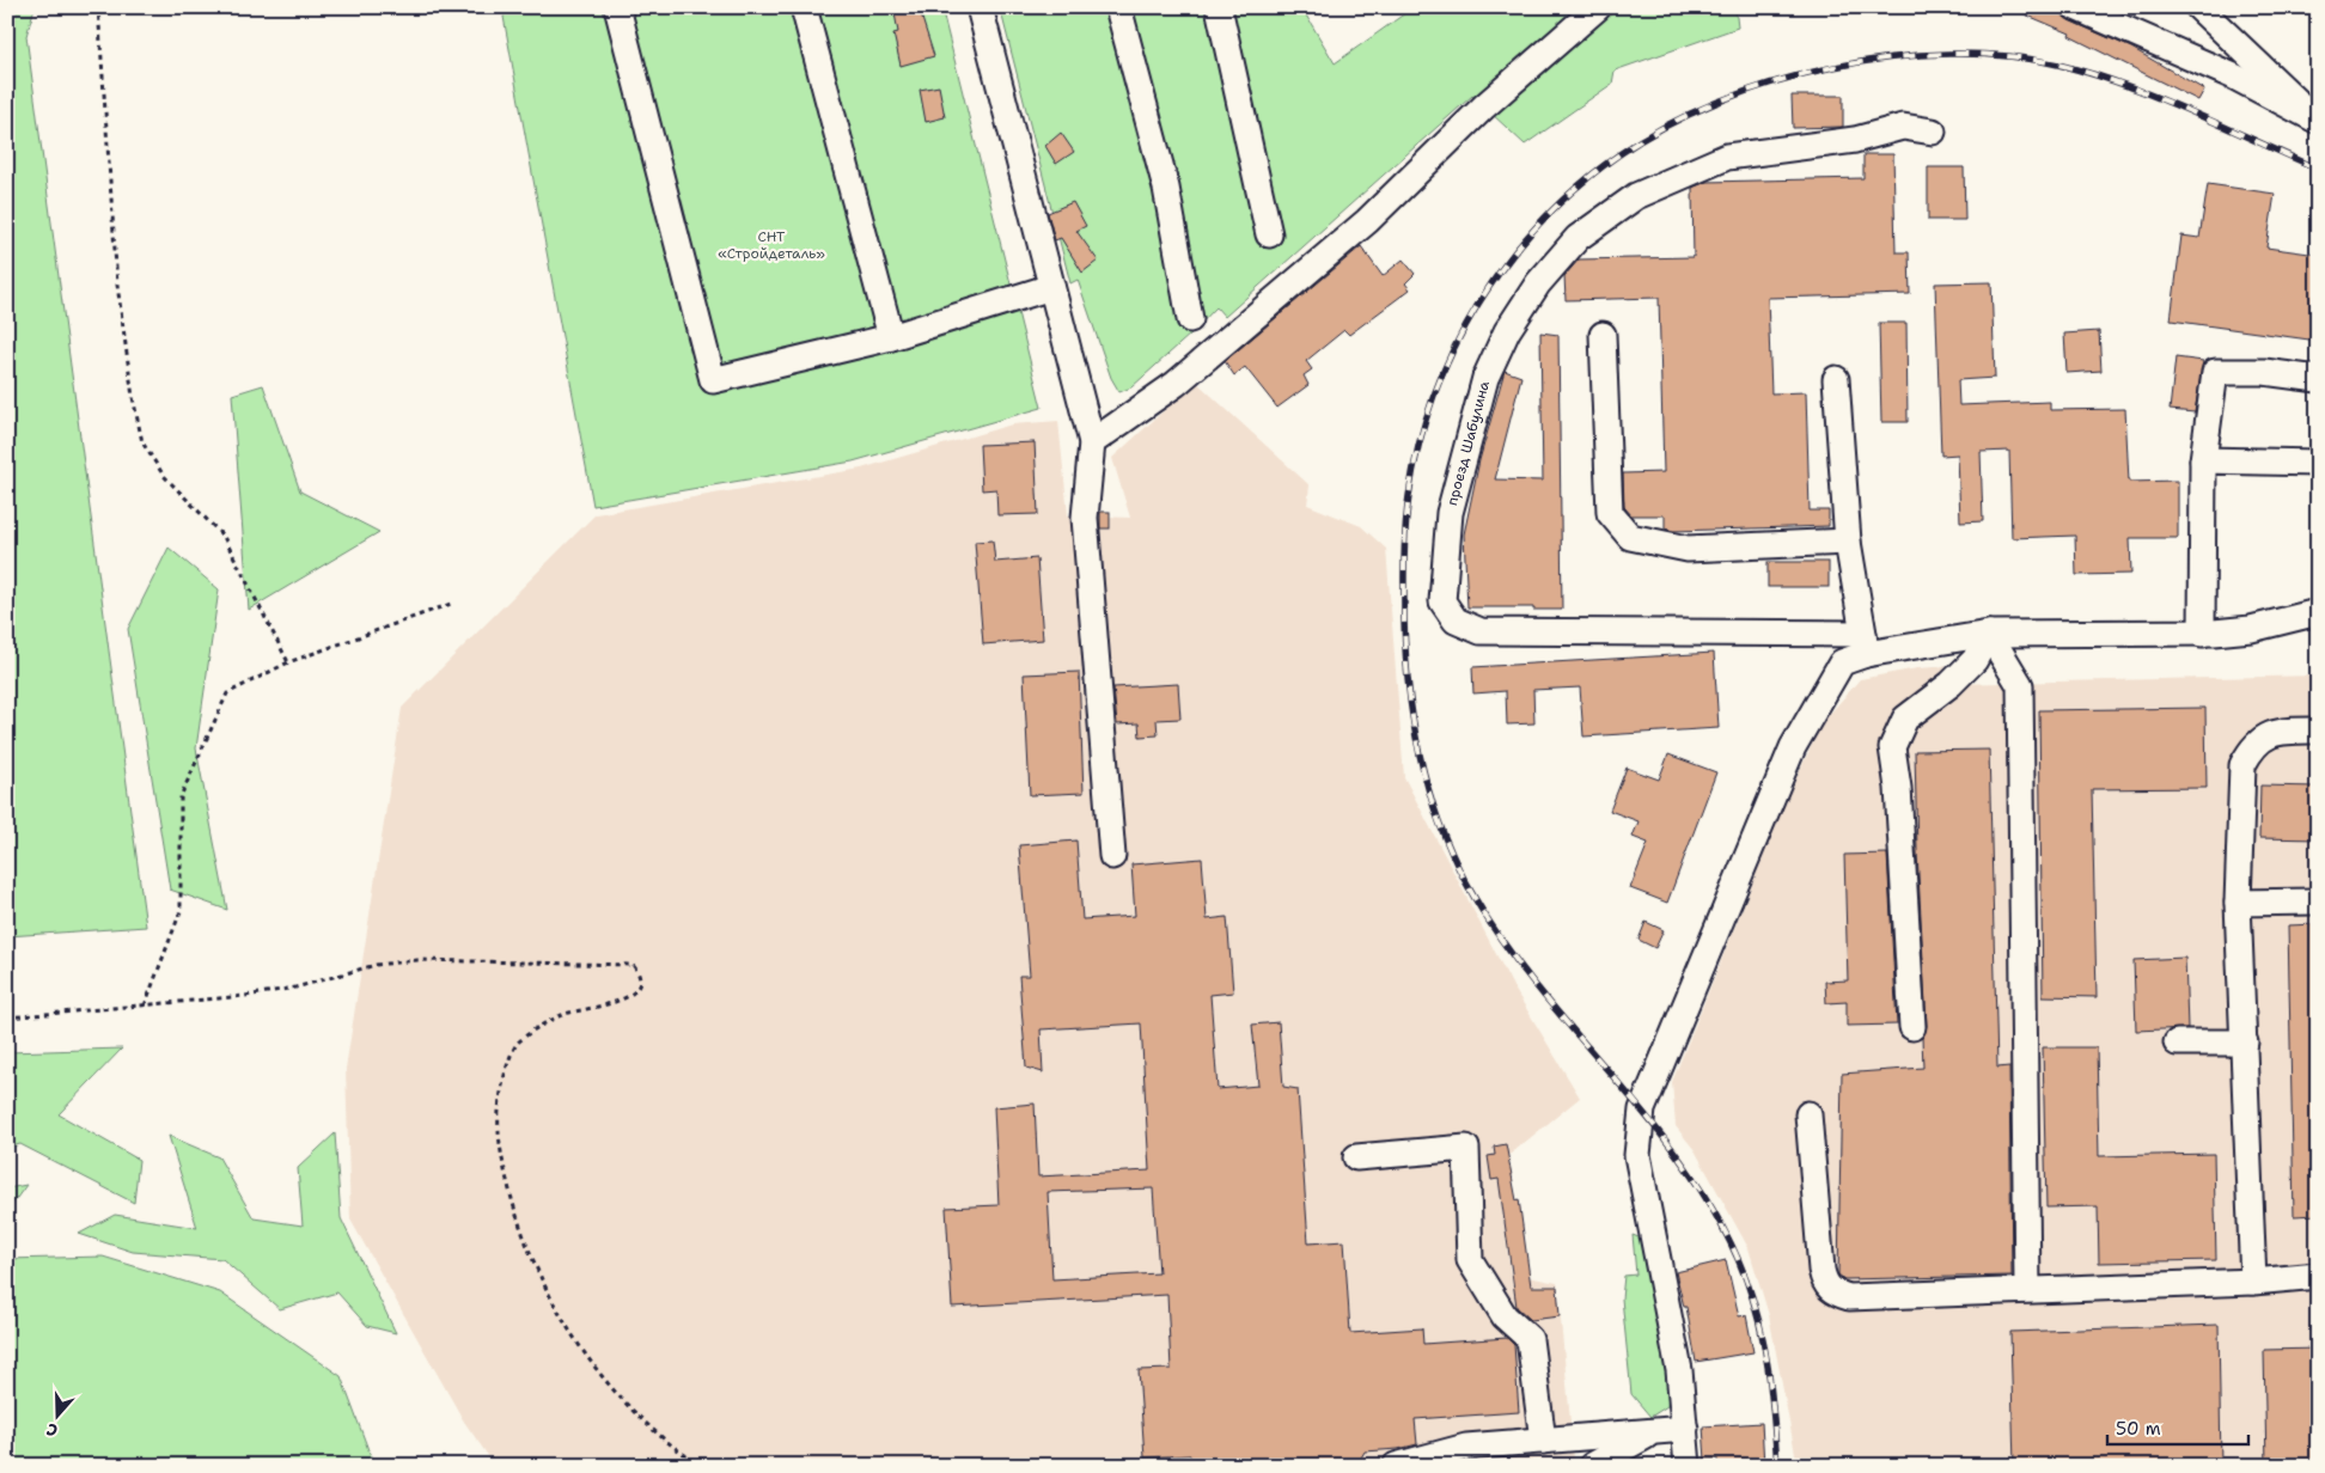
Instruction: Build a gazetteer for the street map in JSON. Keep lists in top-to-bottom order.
{
  "streets": {
    "street": ["проезд Шабулина"]
  },
  "parks": ["СНТ «Стройдеталь»"],
  "scale_bar": "50 m",
  "north": "bottom"
}
